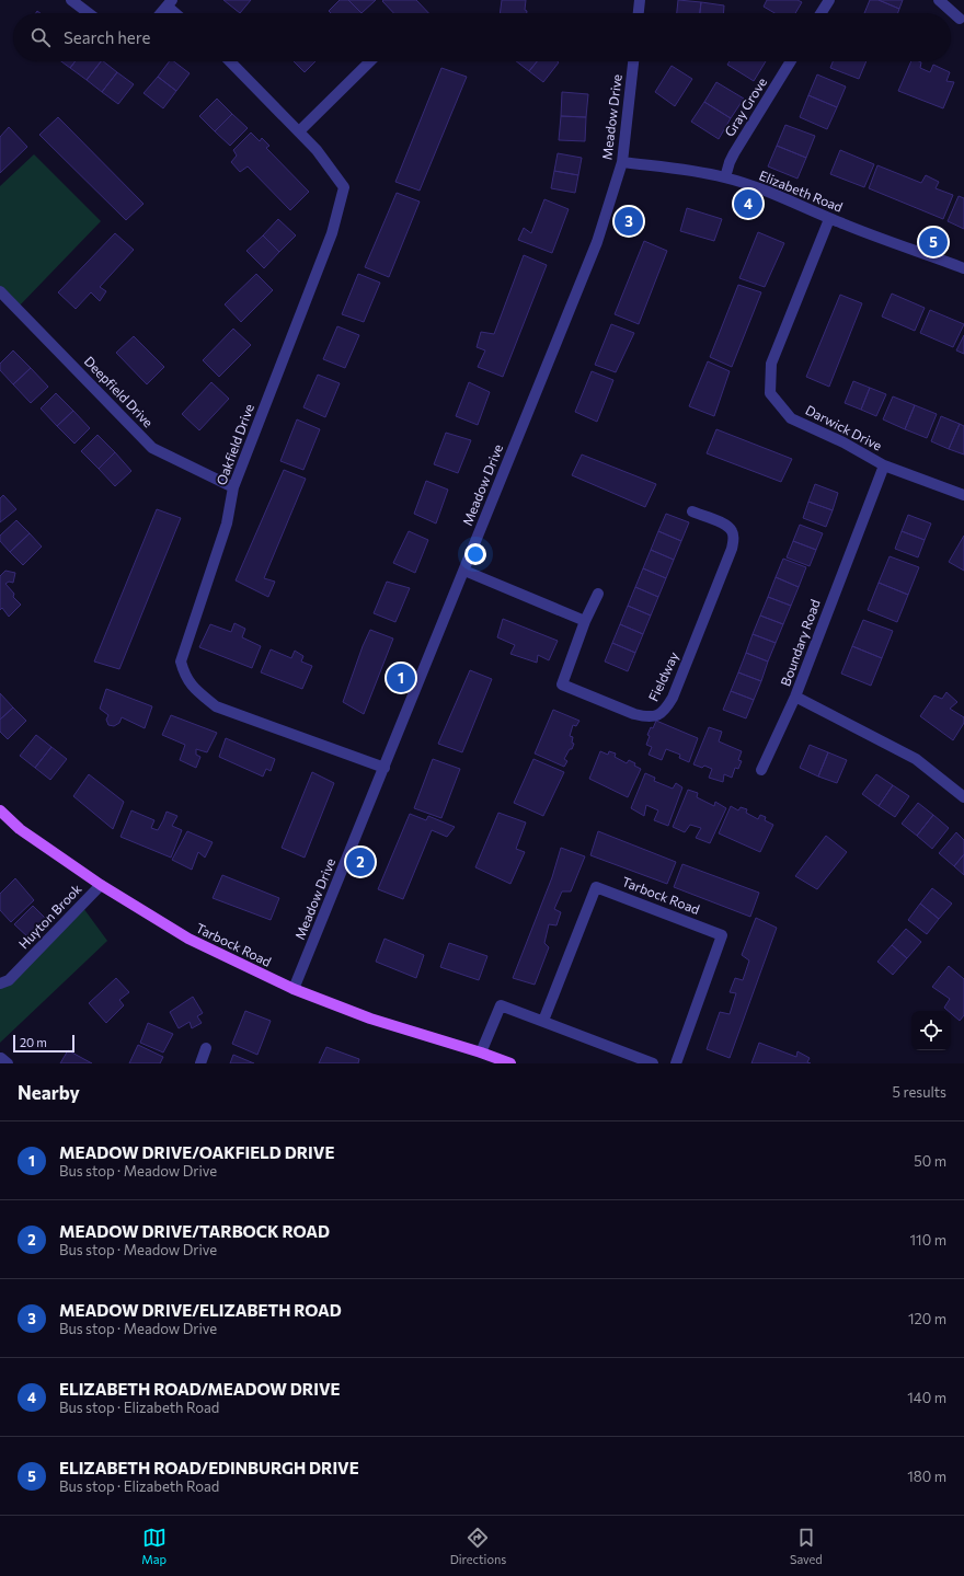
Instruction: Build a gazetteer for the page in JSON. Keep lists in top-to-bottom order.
{
  "streets": {
    "main road": ["Tarbock Road"],
    "street": [
      "Gray Grove",
      "Meadow Drive",
      "Elizabeth Road",
      "Deepfield Drive",
      "Darwick Drive",
      "Oakfield Drive",
      "Boundary Road",
      "Fieldway",
      "Huyton Brook"
    ]
  },
  "crossings": [
    ["Gray Grove", "Elizabeth Road"],
    ["Meadow Drive", "Elizabeth Road"],
    ["Meadow Drive", "Oakfield Drive"],
    ["Meadow Drive", "Tarbock Road"],
    ["Elizabeth Road", "Darwick Drive"],
    ["Deepfield Drive", "Oakfield Drive"],
    ["Darwick Drive", "Boundary Road"],
    ["Tarbock Road", "Huyton Brook"]
  ],
  "scale_bar": "20 m",
  "page": {
    "search": "Search here",
    "pins": [
      "4",
      "3",
      "5",
      "1",
      "2"
    ],
    "scale": "20 m",
    "heading": ["Nearby", "5 results"],
    "list": [
      {
        "mark": "1",
        "name": "MEADOW DRIVE/OAKFIELD DRIVE",
        "note": "Bus stop · Meadow Drive",
        "value": "50 m"
      },
      {
        "mark": "2",
        "name": "MEADOW DRIVE/TARBOCK ROAD",
        "note": "Bus stop · Meadow Drive",
        "value": "110 m"
      },
      {
        "mark": "3",
        "name": "MEADOW DRIVE/ELIZABETH ROAD",
        "note": "Bus stop · Meadow Drive",
        "value": "120 m"
      },
      {
        "mark": "4",
        "name": "ELIZABETH ROAD/MEADOW DRIVE",
        "note": "Bus stop · Elizabeth Road",
        "value": "140 m"
      },
      {
        "mark": "5",
        "name": "ELIZABETH ROAD/EDINBURGH DRIVE",
        "note": "Bus stop · Elizabeth Road",
        "value": "180 m"
      }
    ],
    "nav": ["Map", "Directions", "Saved"]
  }
}
